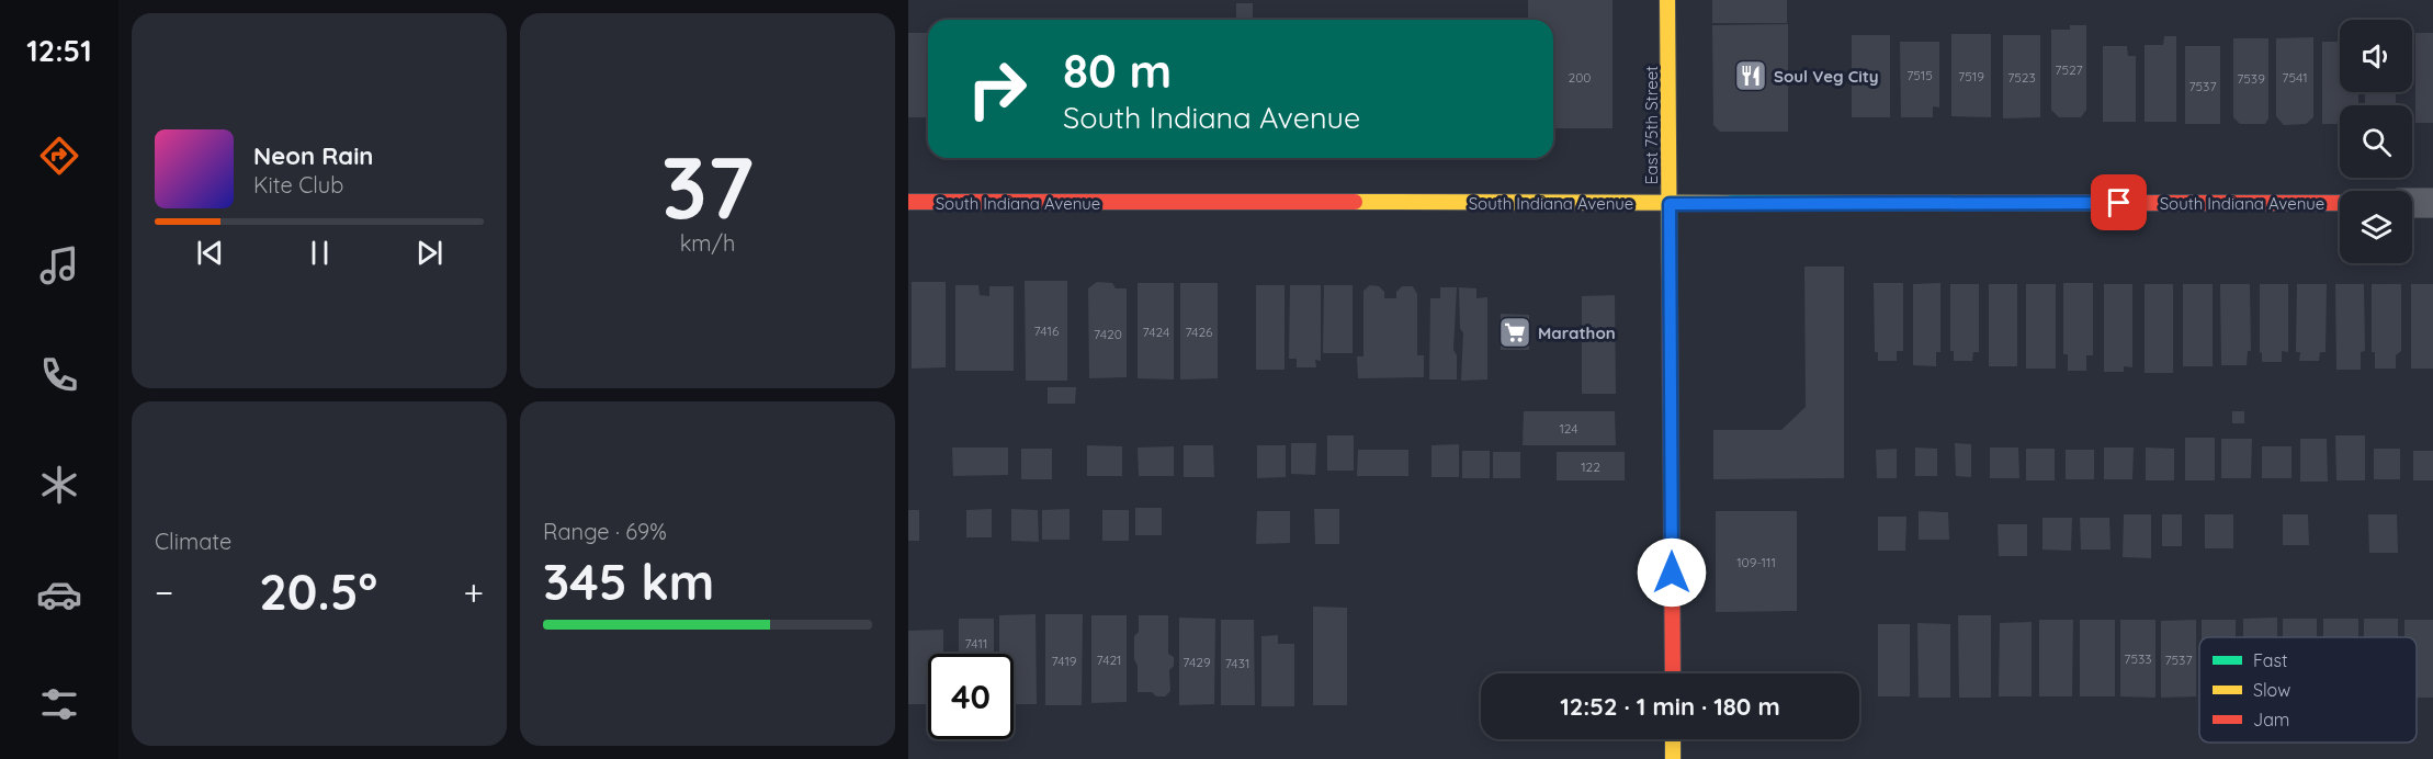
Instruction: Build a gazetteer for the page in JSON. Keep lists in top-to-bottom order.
{
  "streets": {
    "street": ["East 75th Street", "South Indiana Avenue"]
  },
  "crossings": [
    ["East 75th Street", "South Indiana Avenue"]
  ],
  "places": {
    "restaurant": ["Soul Veg City"],
    "supermarket": ["Marathon"]
  },
  "house_numbers": [
    "7527",
    "7515",
    "7519",
    "200",
    "7523",
    "7541",
    "7539",
    "7537",
    "7416",
    "7424",
    "7426",
    "7420",
    "124",
    "122",
    "109-111",
    "7411",
    "7533",
    "7421",
    "7537",
    "7419",
    "7429",
    "7431"
  ],
  "legend": ["Fast", "Slow", "Jam"],
  "page": {
    "tabs": "12:51",
    "tile": [
      ["37", "km/h"],
      "Climate",
      ["Range · 69%", "345 km"]
    ],
    "turn": ["80 m", "South Indiana Avenue"],
    "song": ["Neon Rain", "Kite Club"],
    "heat": ["−", "20.5°", "+"],
    "limit": "40",
    "trip": "12:52 · 1 min · 180 m"
  }
}
